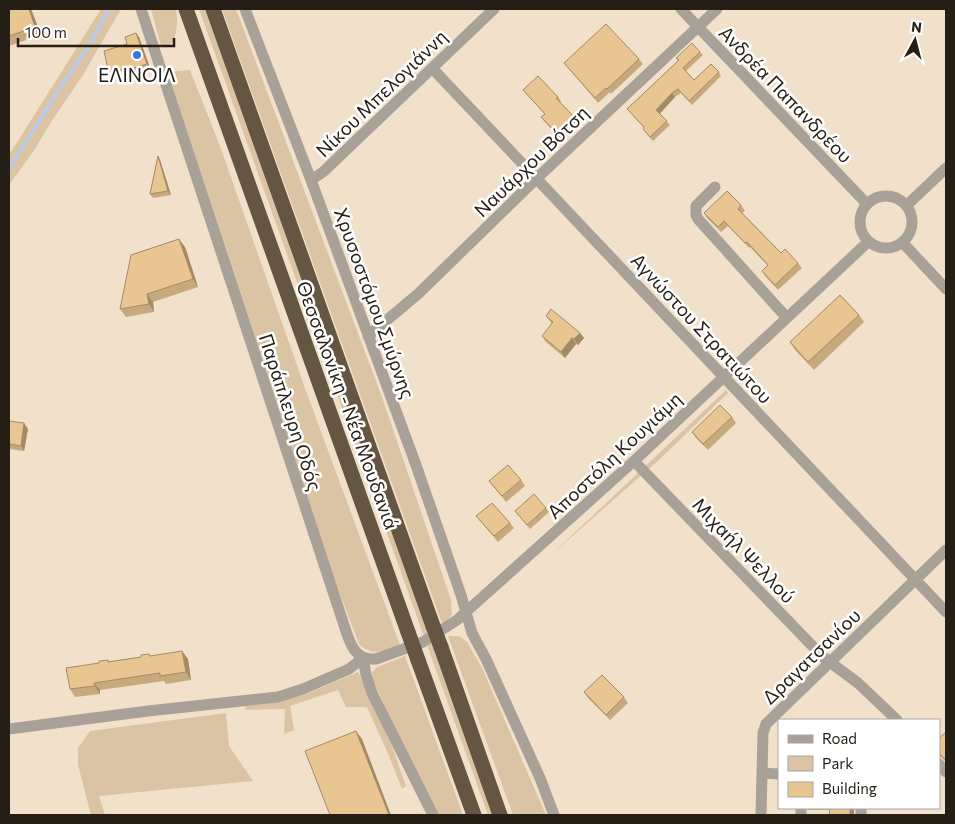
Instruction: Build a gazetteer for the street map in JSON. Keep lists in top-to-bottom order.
{
  "streets": {
    "highway": ["Θεσσαλονίκη - Νέα Μουδανιά"],
    "street": [
      "Νίκου Μπελογιάννη",
      "Ανδρέα Παπανδρέου",
      "Ναυάρχου Βότση",
      "Χρυσοστόμου Σμύρνης",
      "Αγνώστου Στρατιώτου",
      "Παράπλευρη Οδός",
      "Αποστόλη Κουγιάμη",
      "Μιχαήλ Ψελλού",
      "Δραγατσανίου"
    ]
  },
  "crossings": [
    ["Νίκου Μπελογιάννη", "Χρυσοστόμου Σμύρνης"],
    ["Νίκου Μπελογιάννη", "Αγνώστου Στρατιώτου"],
    ["Ανδρέα Παπανδρέου", "Ναυάρχου Βότση"],
    ["Ανδρέα Παπανδρέου", "Αποστόλη Κουγιάμη"],
    ["Ναυάρχου Βότση", "Χρυσοστόμου Σμύρνης"],
    ["Ναυάρχου Βότση", "Αγνώστου Στρατιώτου"],
    ["Χρυσοστόμου Σμύρνης", "Αποστόλη Κουγιάμη"],
    ["Αγνώστου Στρατιώτου", "Αποστόλη Κουγιάμη"],
    ["Αγνώστου Στρατιώτου", "Δραγατσανίου"],
    ["Παράπλευρη Οδός", "Αποστόλη Κουγιάμη"],
    ["Αποστόλη Κουγιάμη", "Μιχαήλ Ψελλού"],
    ["Μιχαήλ Ψελλού", "Δραγατσανίου"]
  ],
  "places": ["ΕΛΙΝΟΙΛ"],
  "legend": ["Road", "Park", "Building"],
  "scale_bar": "100 m",
  "north": "top"
}
